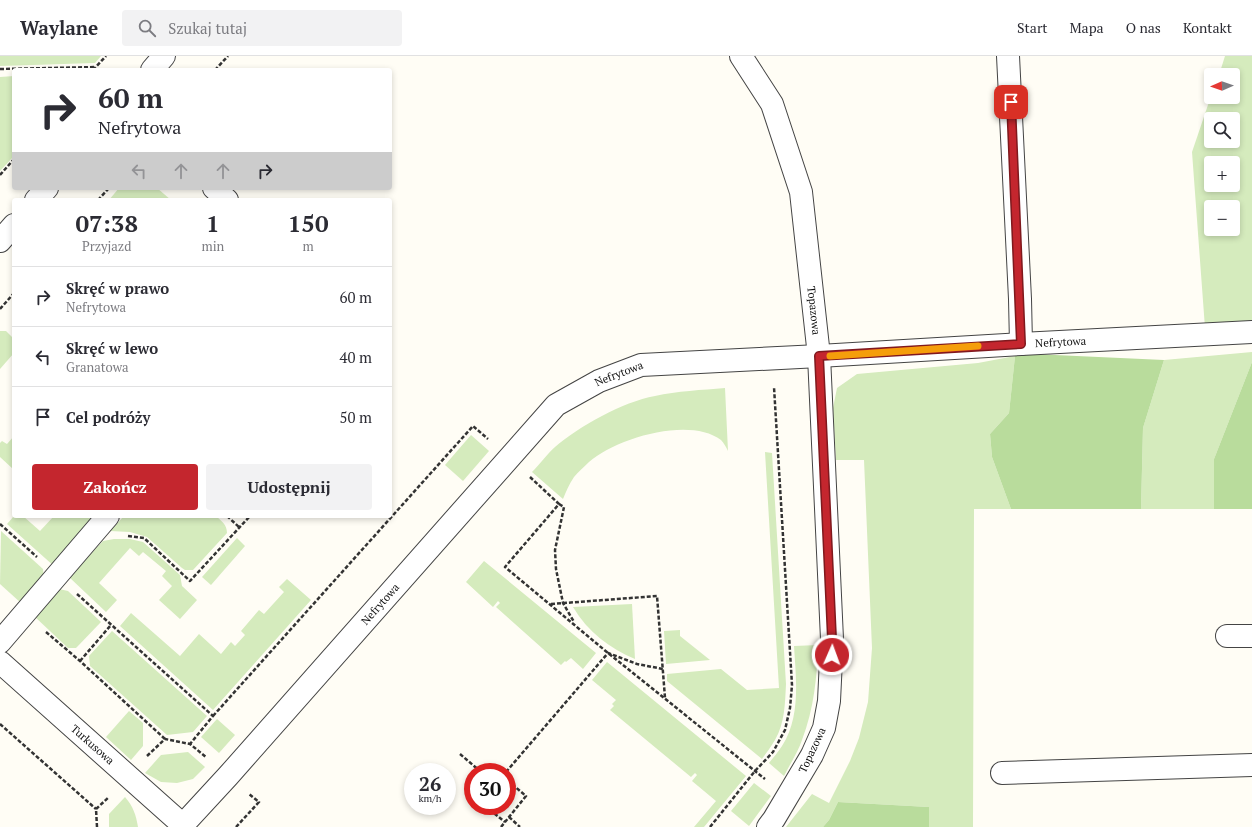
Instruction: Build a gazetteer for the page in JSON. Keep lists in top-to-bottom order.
{
  "streets": {
    "street": ["Topazowa", "Nefrytowa", "Turkusowa"]
  },
  "crossings": [
    ["Topazowa", "Nefrytowa"],
    ["Nefrytowa", "Turkusowa"]
  ],
  "north": "left",
  "page": {
    "header": "Waylane",
    "search": "Szukaj tutaj",
    "nav": [
      "Start",
      "Mapa",
      "O nas",
      "Kontakt"
    ],
    "map_buttons": ["+", "−"],
    "turn": ["60 m", "Nefrytowa"],
    "eta": [
      "07:38",
      "Przyjazd",
      "1",
      "min",
      "150",
      "m"
    ],
    "list": [
      {
        "name": "Skręć w prawo",
        "note": "Nefrytowa",
        "value": "60 m"
      },
      {
        "name": "Skręć w lewo",
        "note": "Granatowa",
        "value": "40 m"
      },
      {
        "name": "Cel podróży",
        "value": "50 m"
      }
    ],
    "buttons": ["Zakończ", "Udostępnij"],
    "speed": "26 km/h",
    "limit": "30"
  }
}
